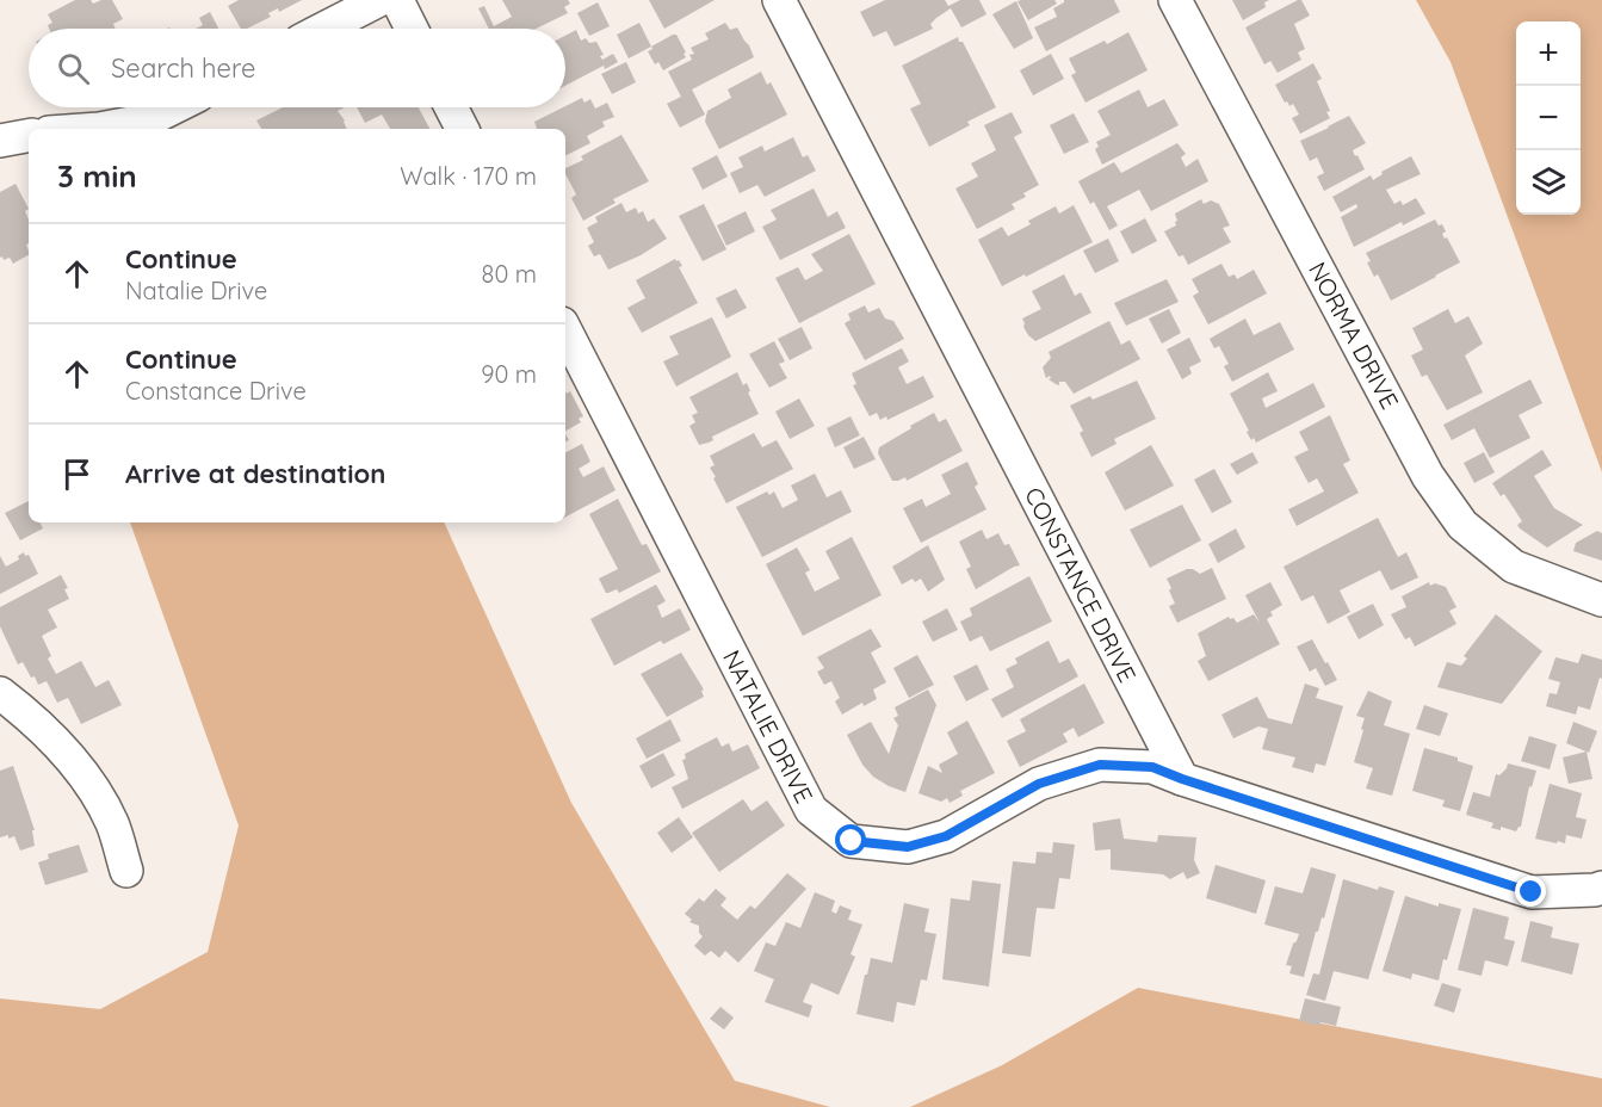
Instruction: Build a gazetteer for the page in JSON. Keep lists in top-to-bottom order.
{
  "streets": {
    "street": ["NORMA DRIVE", "CONSTANCE DRIVE", "NATALIE DRIVE"]
  },
  "crossings": [
    ["CONSTANCE DRIVE", "NATALIE DRIVE"]
  ],
  "page": {
    "map_buttons": ["+", "−"],
    "search": "Search here",
    "heading": ["3 min", "Walk · 170 m"],
    "list": [
      ["Continue", "Natalie Drive", "80 m"],
      ["Continue", "Constance Drive", "90 m"],
      "Arrive at destination"
    ]
  }
}
